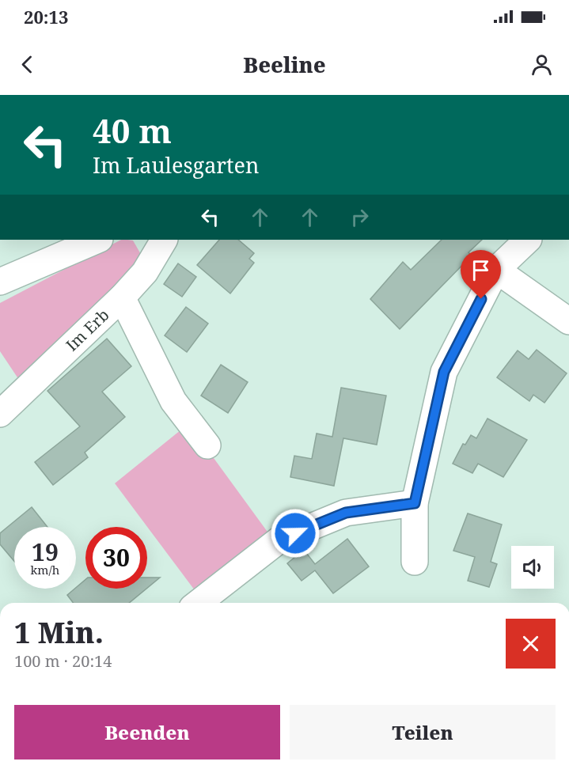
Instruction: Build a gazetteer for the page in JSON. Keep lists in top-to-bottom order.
{
  "streets": {
    "street": ["Im Erb"]
  },
  "page": {
    "status": "20:13",
    "header": "Beeline",
    "turn": ["40 m", "Im Laulesgarten"],
    "speed": "19 km/h",
    "limit": "30",
    "heading": ["1 Min.", "100 m · 20:14"],
    "buttons": ["Beenden", "Teilen"]
  }
}
